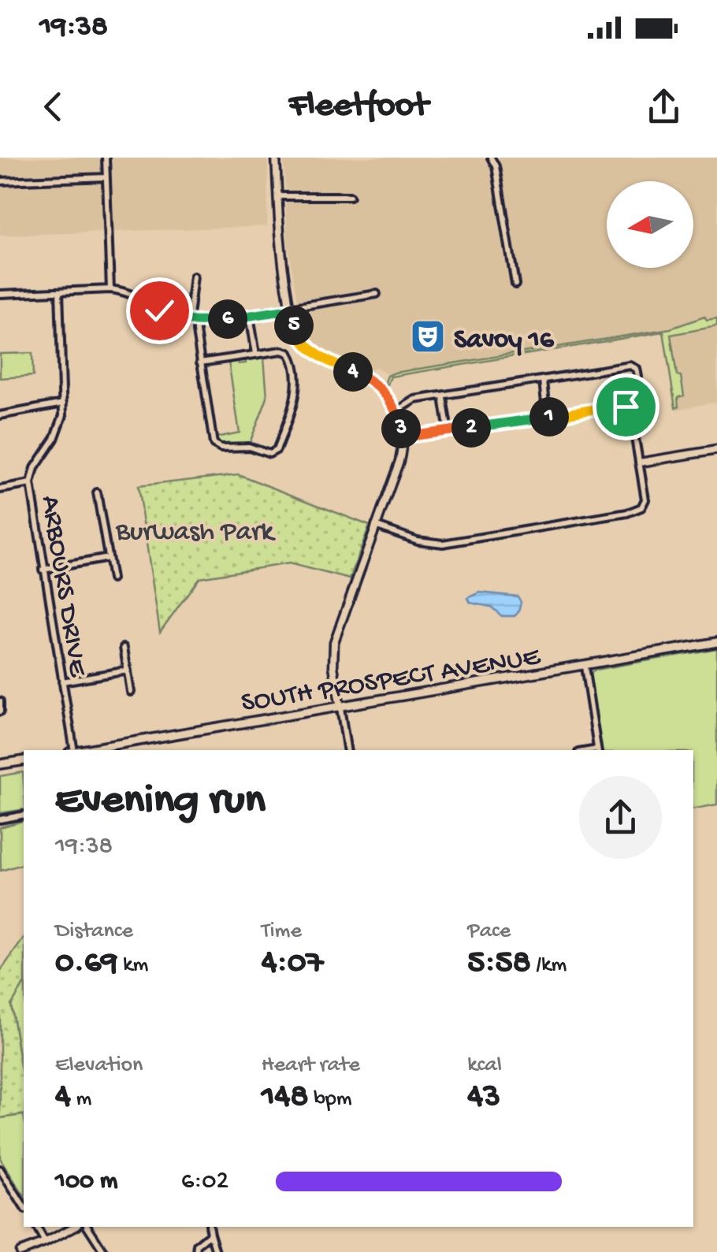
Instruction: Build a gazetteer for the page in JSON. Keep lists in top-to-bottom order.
{
  "streets": {
    "main road": ["SOUTH PROSPECT AVENUE"],
    "street": ["ARBOURS DRIVE"]
  },
  "parks": ["Burwash Park"],
  "places": {
    "theatre": ["Savoy 16"]
  },
  "north": "left",
  "page": {
    "status": "19:38",
    "header": "Fleetfoot",
    "pins": [
      "6",
      "5",
      "4",
      "1",
      "2",
      "3"
    ],
    "heading": ["Evening run", "19:38"],
    "stats": [
      ["Distance", "0.69 km"],
      ["Time", "4:07"],
      ["Pace", "5:58 /km"],
      ["Elevation", "4 m"],
      ["Heart rate", "148 bpm"],
      ["kcal", "43"]
    ],
    "list": [
      {
        "name": "100 m",
        "note": "6:02"
      }
    ]
  }
}
